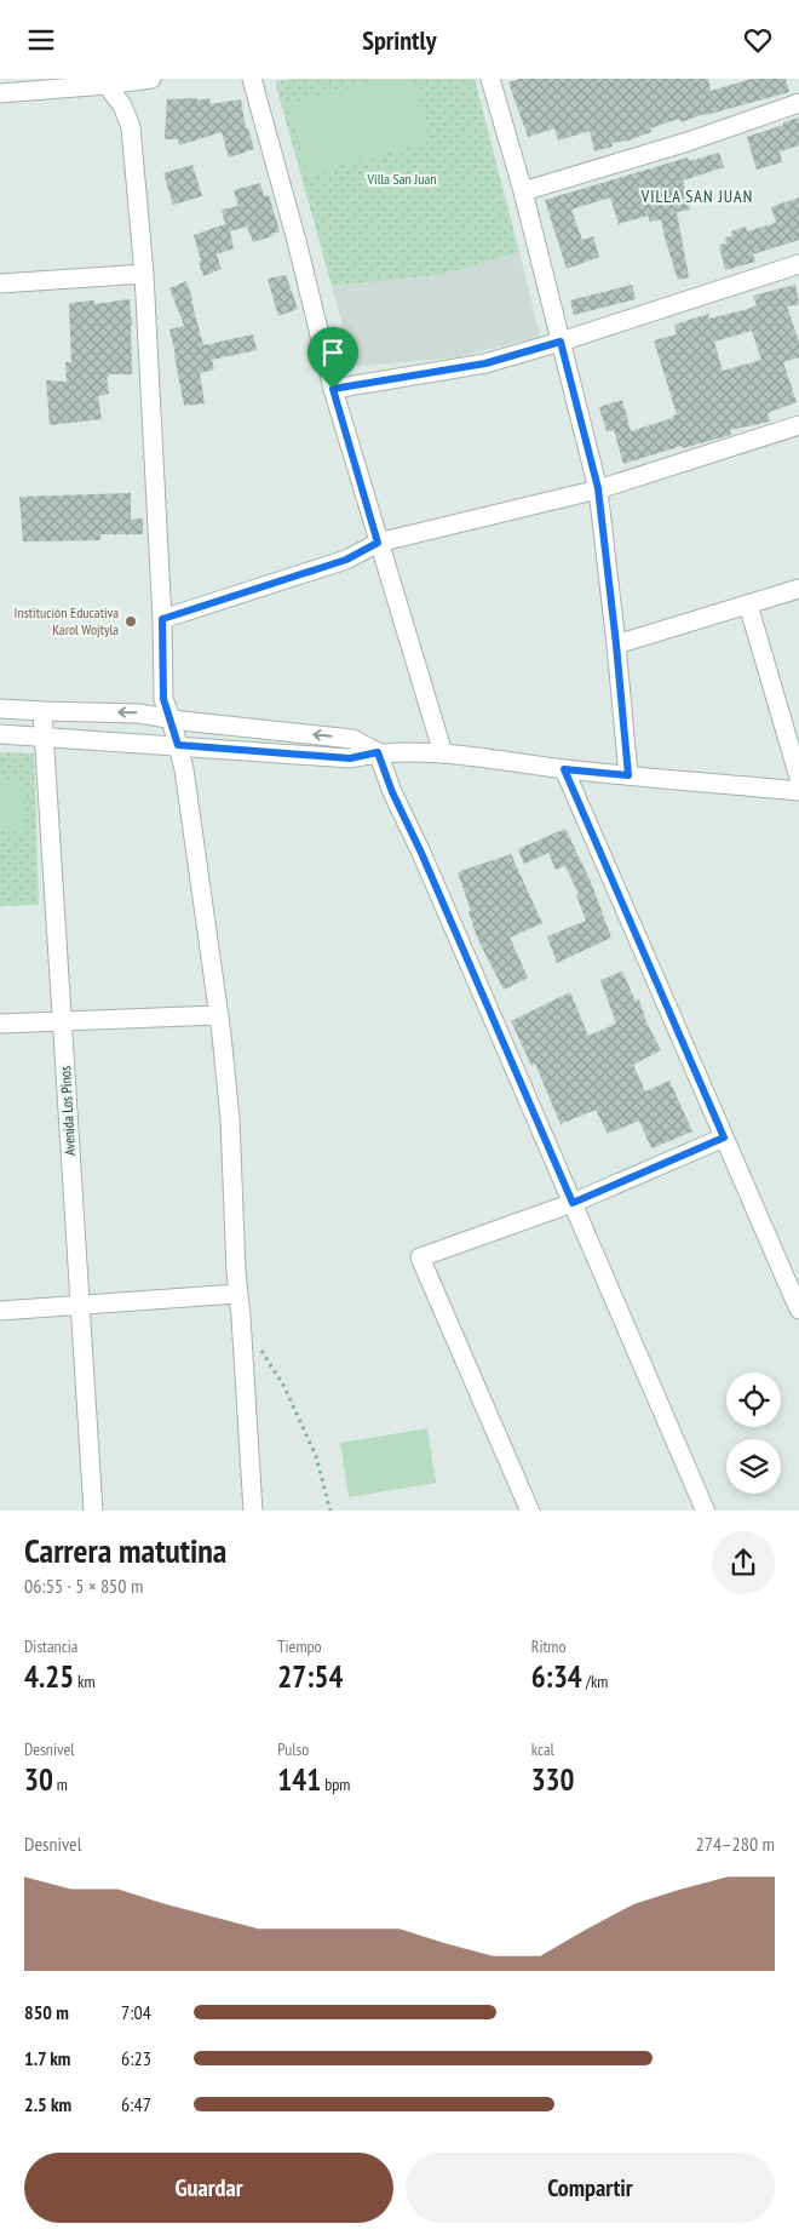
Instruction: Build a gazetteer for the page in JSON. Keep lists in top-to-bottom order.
{
  "streets": {
    "street": ["Avenida Los Pinos"]
  },
  "districts": ["VILLA SAN JUAN"],
  "parks": ["Villa San Juan"],
  "places": ["Institución Educativa Karol Wojtyla"],
  "page": {
    "header": "Sprintly",
    "heading": ["Carrera matutina", "06:55 · 5 × 850 m"],
    "stats": [
      ["Distancia", "4.25 km"],
      ["Tiempo", "27:54"],
      ["Ritmo", "6:34 /km"],
      ["Desnivel", "30 m"],
      ["Pulso", "141 bpm"],
      ["kcal", "330"]
    ],
    "chart": ["Desnivel", "274–280 m"],
    "list": [
      {
        "name": "850 m",
        "note": "7:04"
      },
      {
        "name": "1.7 km",
        "note": "6:23"
      },
      {
        "name": "2.5 km",
        "note": "6:47"
      }
    ],
    "buttons": ["Guardar", "Compartir"]
  }
}
